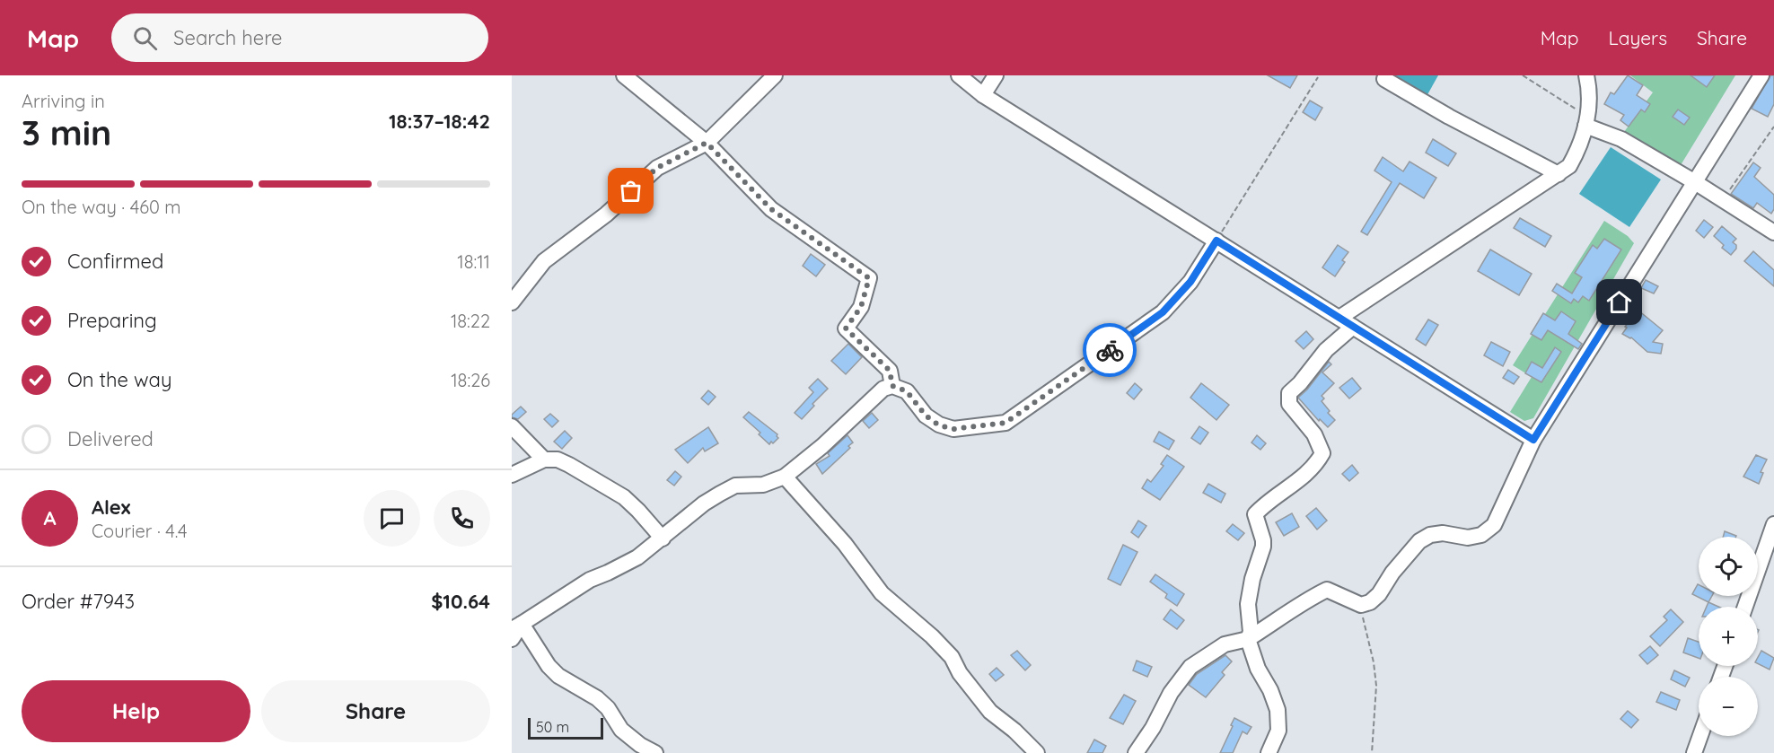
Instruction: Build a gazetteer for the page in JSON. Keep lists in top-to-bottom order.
{
  "scale_bar": "50 m",
  "page": {
    "header": "Map",
    "search": "Search here",
    "nav": ["Map", "Layers", "Share"],
    "heading": ["3 min", "Arriving in", "18:37–18:42"],
    "panel": [
      "Alex",
      "Courier · 4.4",
      "Order #7943",
      "$10.64"
    ],
    "bar": "On the way · 460 m",
    "list": [
      ["Confirmed", "18:11"],
      ["Preparing", "18:22"],
      ["On the way", "18:26"],
      "Delivered"
    ],
    "round": "A",
    "map_buttons": ["+", "−"],
    "buttons": ["Help", "Share"],
    "scale": "50 m"
  }
}
